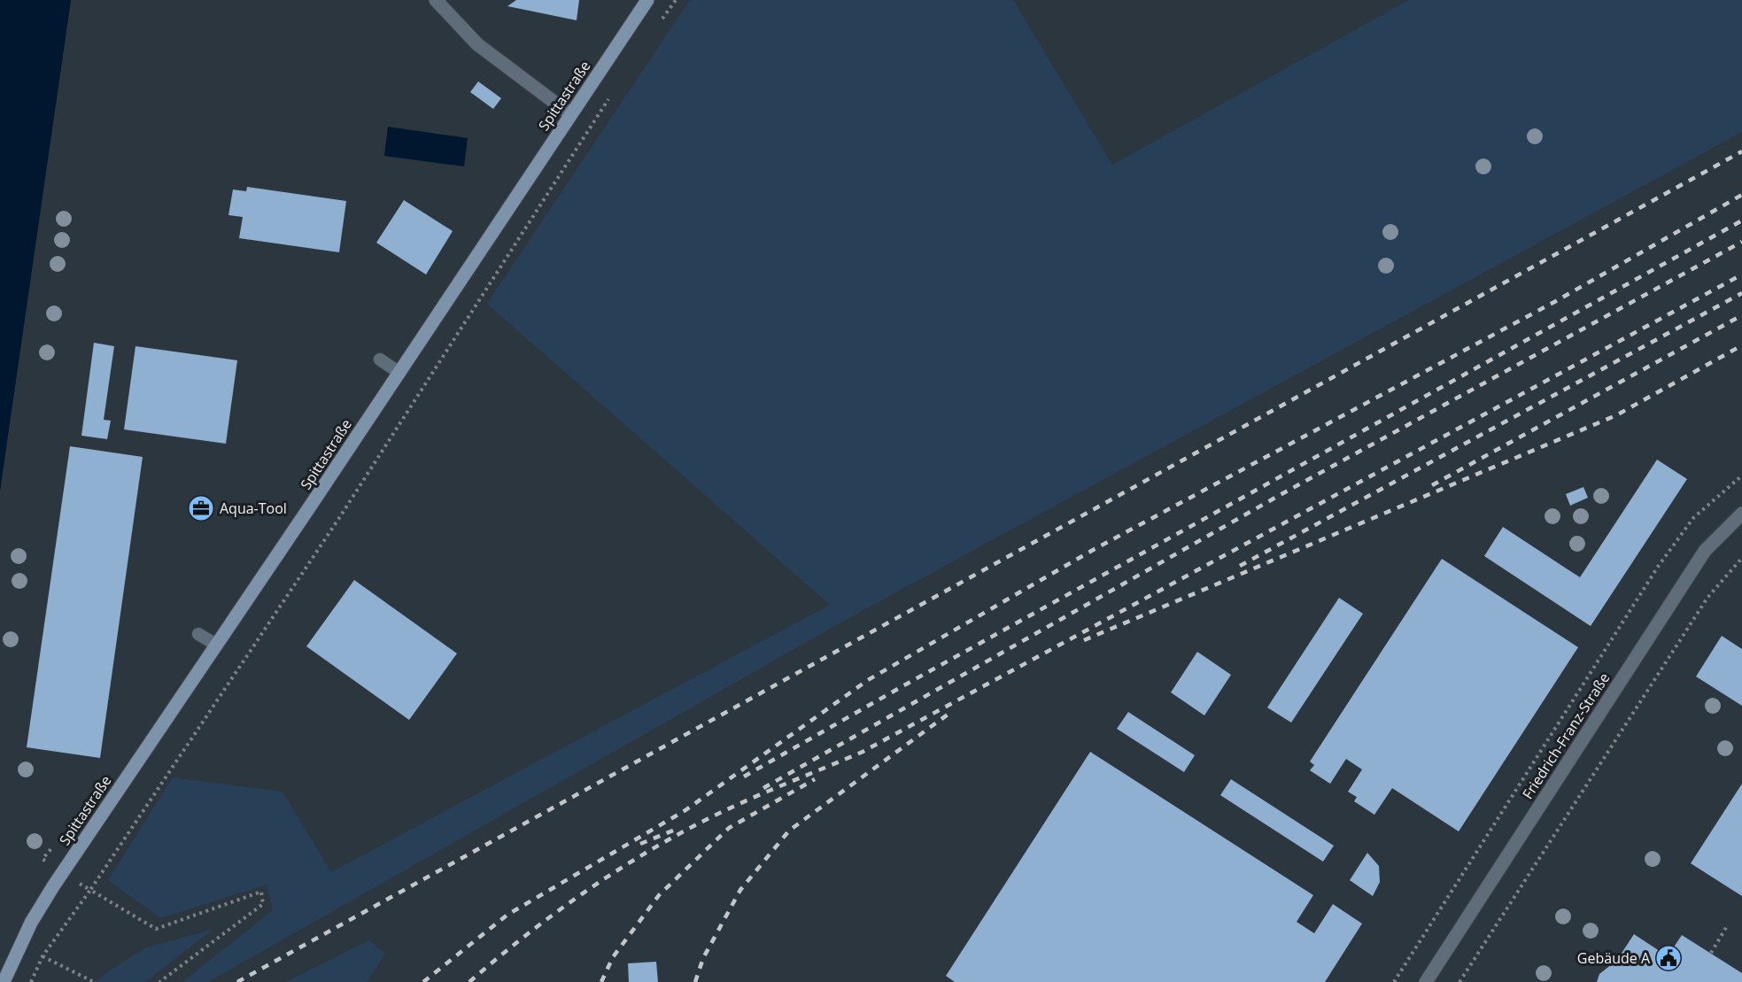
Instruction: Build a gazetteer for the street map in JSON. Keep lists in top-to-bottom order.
{
  "streets": {
    "street": ["Spittastraße", "Friedrich-Franz-Straße"]
  },
  "places": {
    "office": ["Aqua-Tool"],
    "public building": ["Gebäude A"]
  }
}
